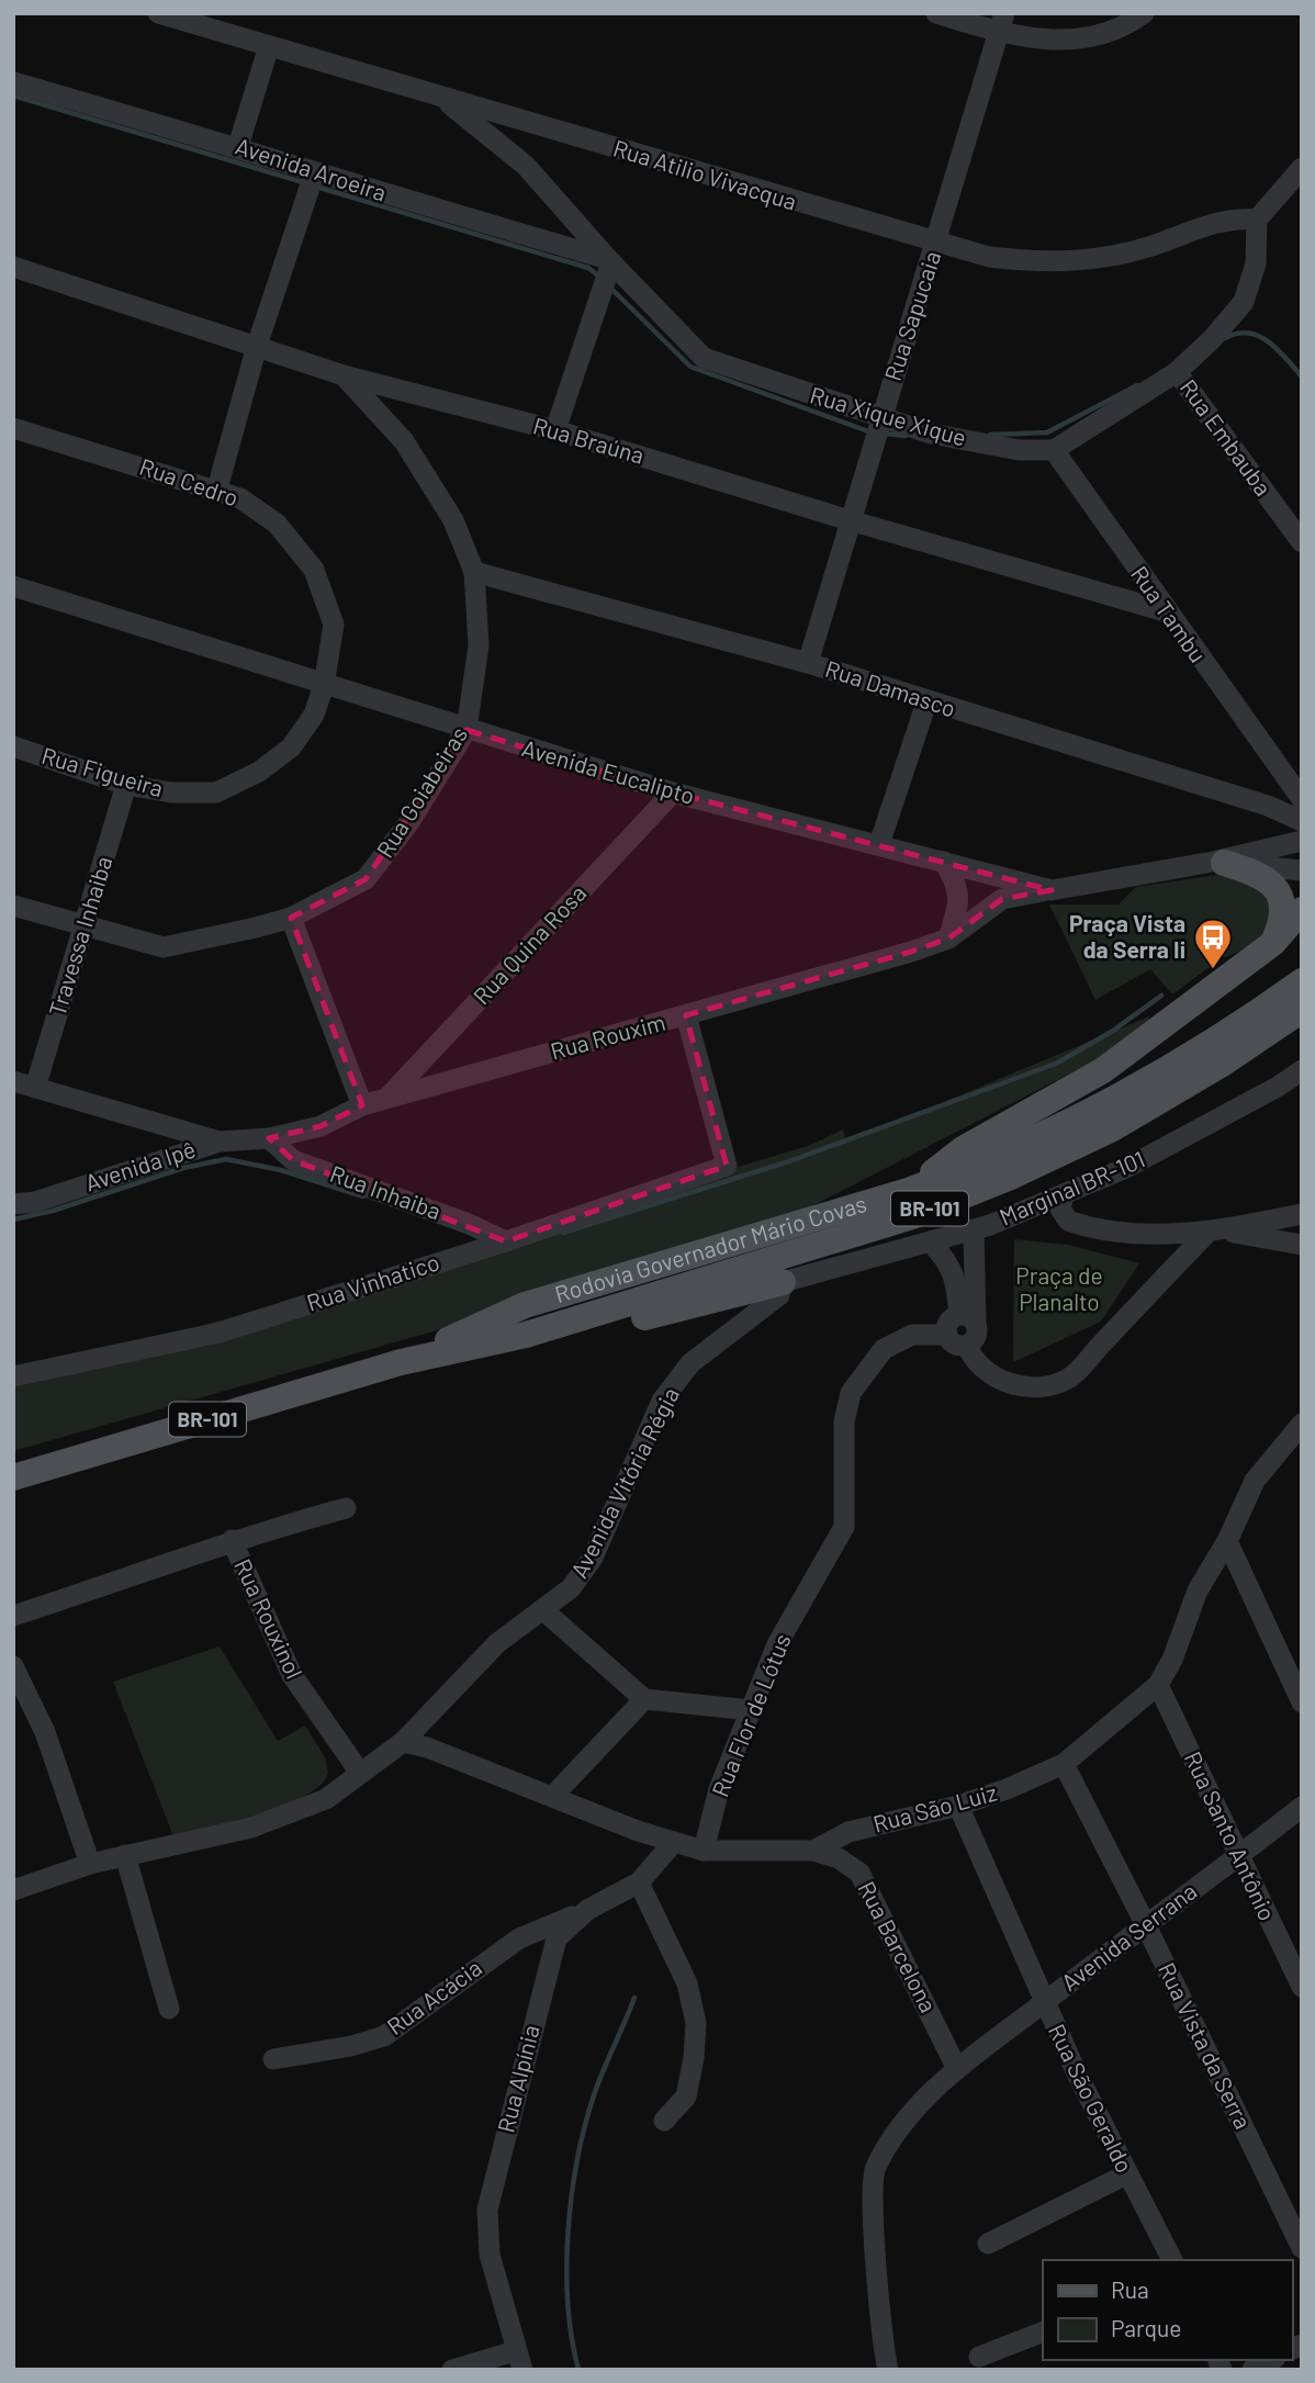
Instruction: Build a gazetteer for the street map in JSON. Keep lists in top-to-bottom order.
{
  "streets": {
    "main road": ["BR-101", "Rodovia Governador Mário Covas"],
    "street": [
      "Avenida Aroeira",
      "Rua Atilio Vivacqua",
      "Rua Sapucaia",
      "Rua Xique Xique",
      "Rua Embauba",
      "Rua Braúna",
      "Rua Cedro",
      "Rua Tambu",
      "Rua Damasco",
      "Rua Figueira",
      "Avenida Eucalipto",
      "Rua Goiabeiras",
      "Travessa Inhaiba",
      "Rua Quina Rosa",
      "Rua Rouxim",
      "Avenida Ipê",
      "Marginal BR-101",
      "Rua Inhaiba",
      "Rua Vinhatico",
      "Avenida Vitória Régia",
      "Rua Rouxinol",
      "Rua Flor de Lótus",
      "Rua São Luiz",
      "Rua Santo Antônio",
      "Avenida Serrana",
      "Rua Barcelona",
      "Rua Acácia",
      "Rua Vista da Serra",
      "Rua Alpínia",
      "Rua São Geraldo"
    ]
  },
  "crossings": [
    ["Avenida Aroeira", "Rua Xique Xique"],
    ["Rua Atilio Vivacqua", "Rua Sapucaia"],
    ["Rua Atilio Vivacqua", "Rua Xique Xique"],
    ["Rua Sapucaia", "Rua Xique Xique"],
    ["Rua Sapucaia", "Rua Braúna"],
    ["Rua Sapucaia", "Rua Damasco"],
    ["Rua Xique Xique", "Rua Tambu"],
    ["Rua Braúna", "Rua Tambu"],
    ["Rua Braúna", "Rua Goiabeiras"],
    ["Rua Cedro", "Rua Figueira"],
    ["Rua Cedro", "Avenida Eucalipto"],
    ["Rua Damasco", "Rua Goiabeiras"],
    ["Rua Figueira", "Avenida Eucalipto"],
    ["Rua Figueira", "Travessa Inhaiba"],
    ["Avenida Eucalipto", "Rua Goiabeiras"],
    ["Avenida Eucalipto", "Rua Quina Rosa"],
    ["Avenida Eucalipto", "Rua Rouxim"],
    ["Rua Goiabeiras", "Travessa Inhaiba"],
    ["Rua Quina Rosa", "Rua Rouxim"],
    ["Rua Rouxim", "Avenida Ipê"],
    ["Rua Rouxim", "Rua Inhaiba"],
    ["Rua Rouxim", "Rua Vinhatico"],
    ["Avenida Ipê", "Rua Inhaiba"],
    ["Marginal BR-101", "Avenida Vitória Régia"],
    ["Rua Inhaiba", "Rua Vinhatico"],
    ["Avenida Vitória Régia", "Rua Rouxinol"],
    ["Avenida Vitória Régia", "Rua São Luiz"],
    ["Rua Flor de Lótus", "Rua São Luiz"],
    ["Rua São Luiz", "Rua Santo Antônio"],
    ["Rua São Luiz", "Rua Barcelona"],
    ["Rua São Luiz", "Rua Vista da Serra"],
    ["Rua São Luiz", "Rua Alpínia"],
    ["Rua São Luiz", "Rua São Geraldo"],
    ["Rua Santo Antônio", "Avenida Serrana"],
    ["Avenida Serrana", "Rua Barcelona"],
    ["Avenida Serrana", "Rua Vista da Serra"],
    ["Avenida Serrana", "Rua São Geraldo"],
    ["Rua Acácia", "Rua Alpínia"]
  ],
  "parks": ["Praça de Planalto"],
  "places": {
    "bus stop": ["Praça Vista da Serra Ii"]
  },
  "legend": ["Rua", "Parque"]
}
